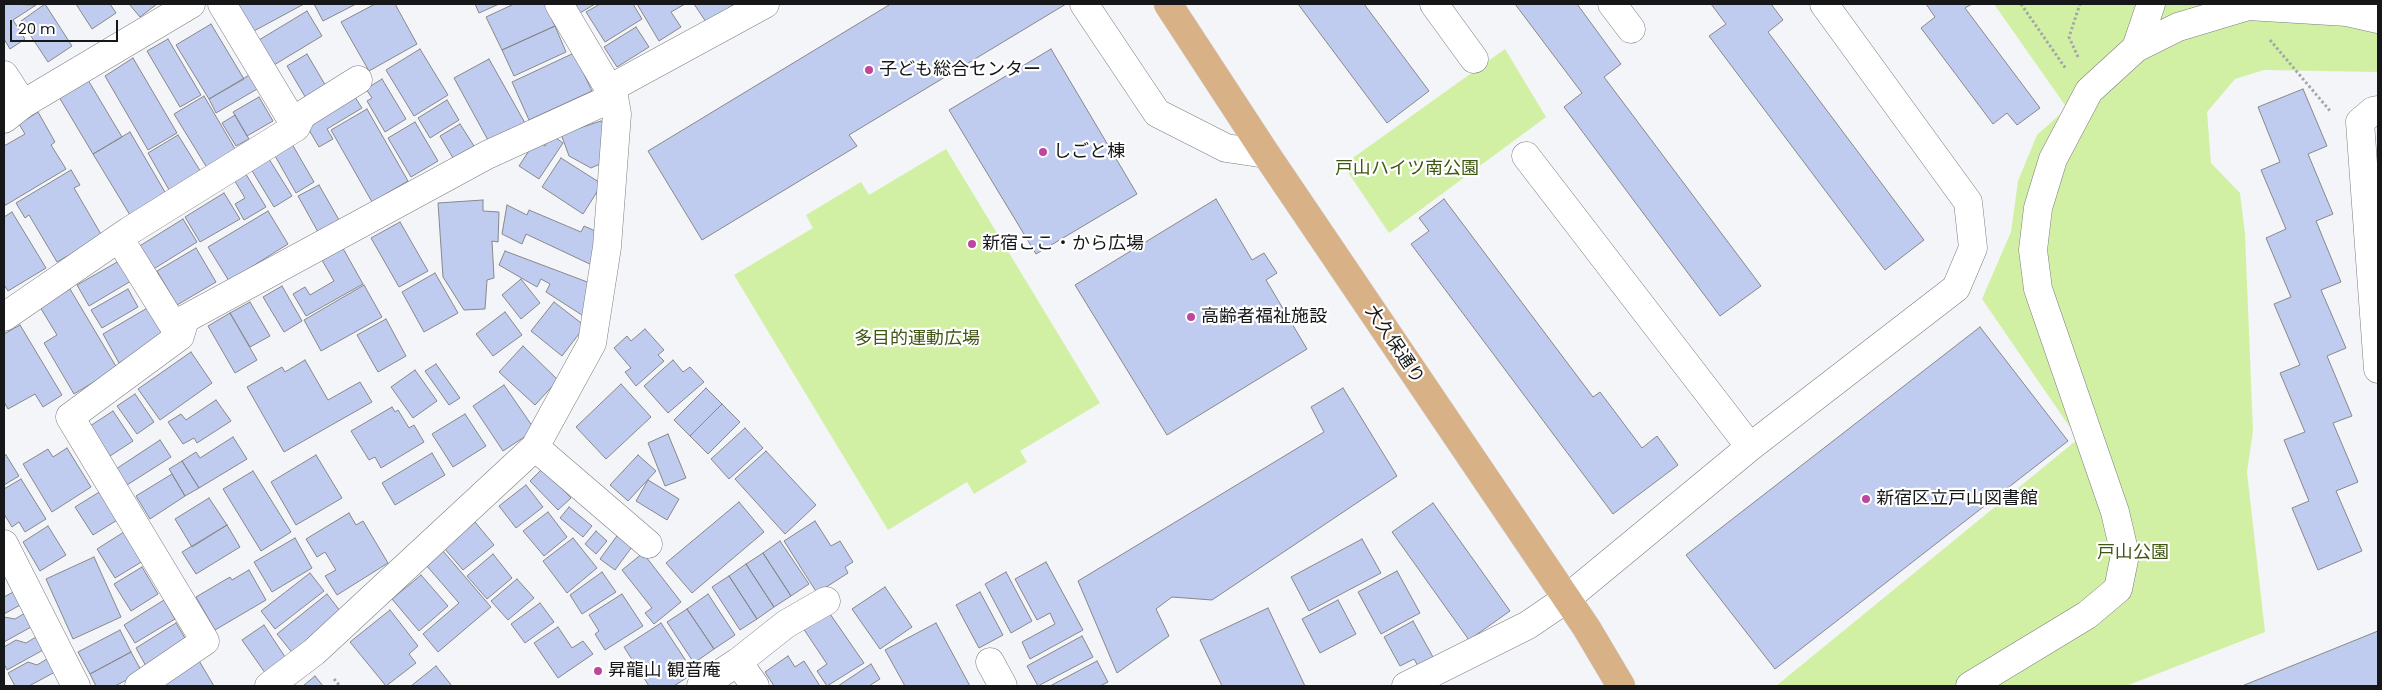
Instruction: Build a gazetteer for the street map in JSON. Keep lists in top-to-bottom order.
{
  "streets": {
    "main road": ["大久保通り"]
  },
  "parks": ["戸山ハイツ南公園", "多目的運動広場", "戸山公園"],
  "places": [
    "子ども総合センター",
    "しごと棟",
    "新宿ここ・から広場",
    "高齢者福祉施設",
    "新宿区立戸山図書館",
    "昇龍山 観音庵"
  ],
  "scale_bar": "20 m"
}
